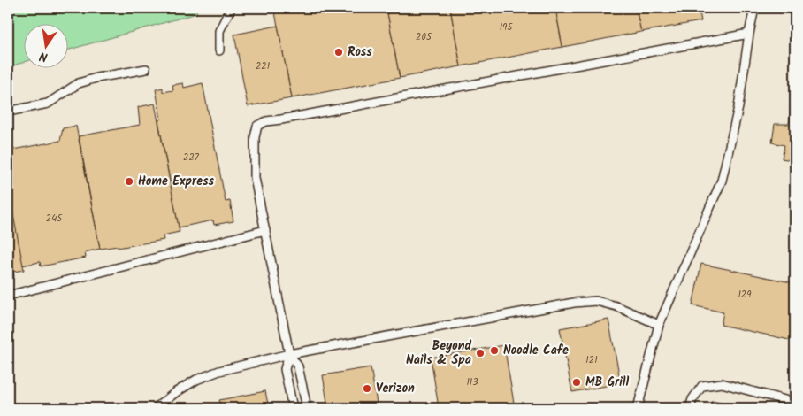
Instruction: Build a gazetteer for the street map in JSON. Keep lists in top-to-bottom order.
{
  "places": [
    "Ross",
    "Home Express",
    "Noodle Cafe",
    "Beyond Nails & Spa",
    "MB Grill",
    "Verizon"
  ],
  "house_numbers": [
    "195",
    "205",
    "221",
    "227",
    "245",
    "129",
    "121",
    "113"
  ],
  "north": "bottom"
}
